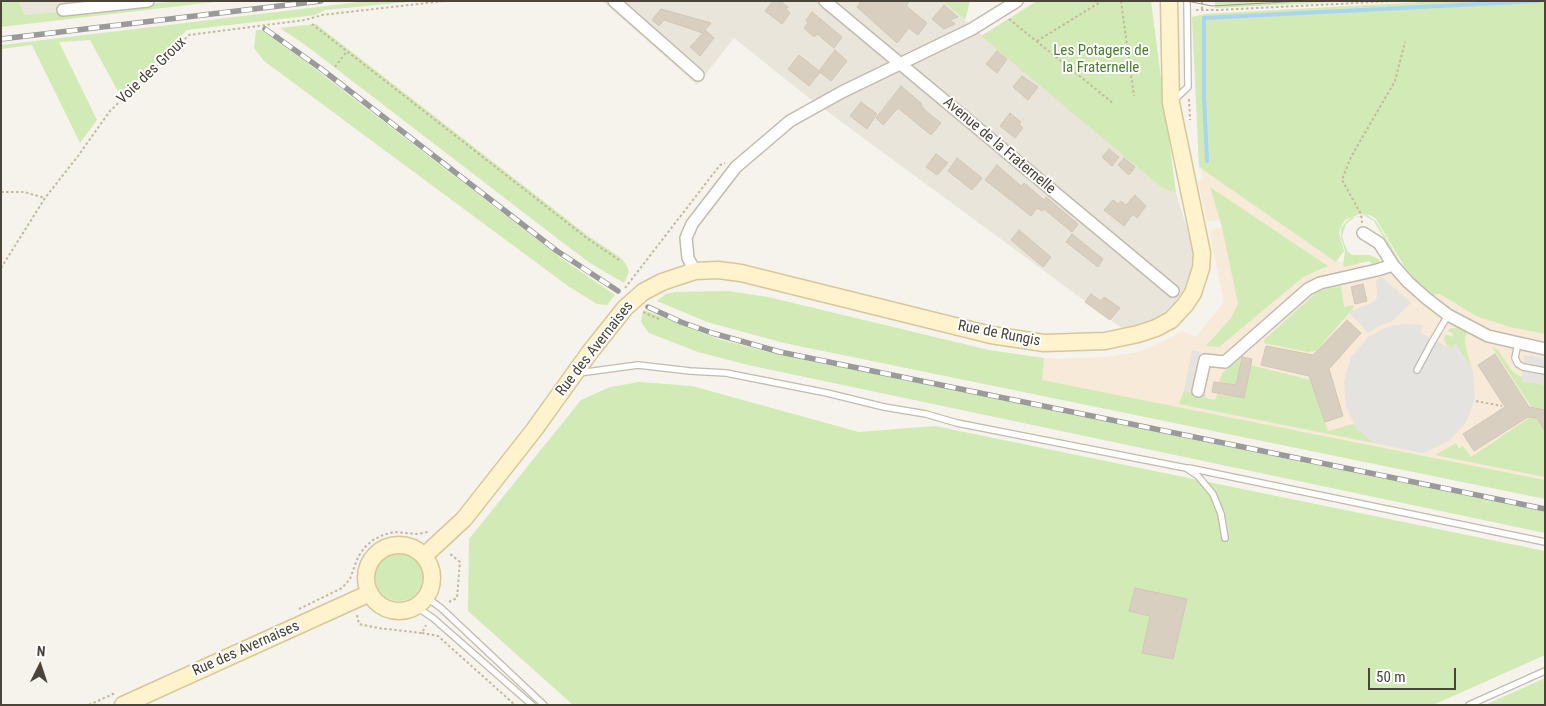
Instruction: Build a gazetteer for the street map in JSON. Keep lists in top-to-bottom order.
{
  "streets": {
    "main road": ["Rue de Rungis", "Rue des Avernaises"],
    "street": ["Avenue de la Fraternelle"],
    "path": ["Voie des Groux"]
  },
  "crossings": [
    ["Rue de Rungis", "Rue des Avernaises"]
  ],
  "parks": ["Les Potagers de la Fraternelle"],
  "scale_bar": "50 m",
  "north": "top"
}
